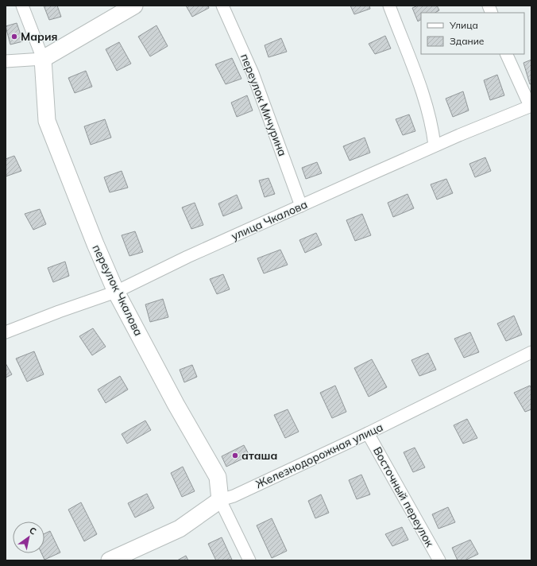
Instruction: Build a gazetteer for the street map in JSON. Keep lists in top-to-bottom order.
{
  "streets": {
    "street": [
      "переулок Мичурина",
      "улица Чкалова",
      "переулок Чкалова",
      "Железнодорожная улица",
      "Восточный переулок"
    ]
  },
  "crossings": [
    ["переулок Мичурина", "улица Чкалова"],
    ["улица Чкалова", "переулок Чкалова"],
    ["переулок Чкалова", "Железнодорожная улица"],
    ["Железнодорожная улица", "Восточный переулок"]
  ],
  "places": ["Мария", "аташа"],
  "legend": ["Улица", "Здание"],
  "north": "top right"
}
